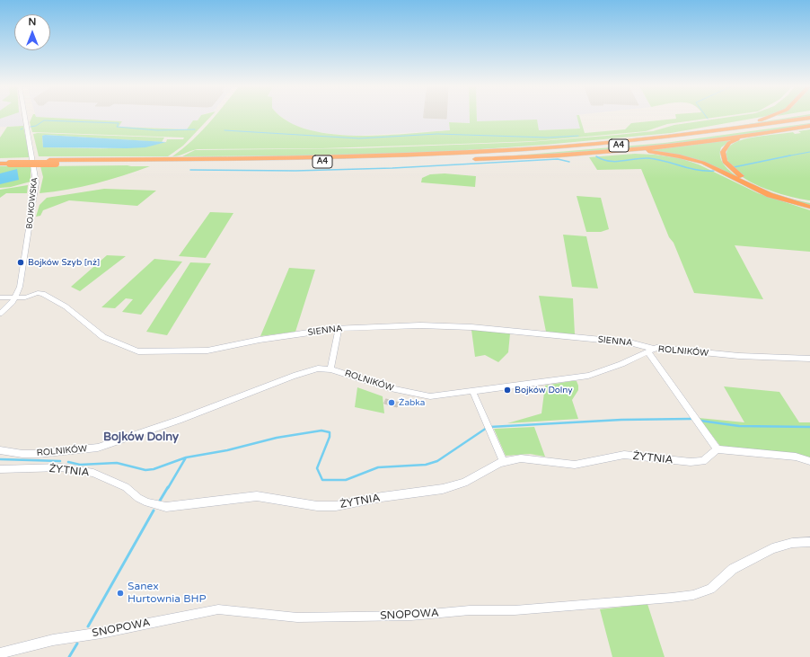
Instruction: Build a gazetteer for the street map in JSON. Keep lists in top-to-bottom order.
{
  "streets": {
    "highway": ["A4"],
    "street": [
      "BOJKOWSKA",
      "SIENNA",
      "ROLNIKÓW",
      "ŻYTNIA",
      "SNOPOWA"
    ]
  },
  "crossings": [
    ["BOJKOWSKA", "SIENNA"],
    ["SIENNA", "ROLNIKÓW"]
  ],
  "districts": ["Bojków Dolny"],
  "places": [
    "Bojków Szyb [nż]",
    "Bojków Dolny",
    "Żabka",
    "Sanex Hurtownia BHP"
  ],
  "north": "top"
}
